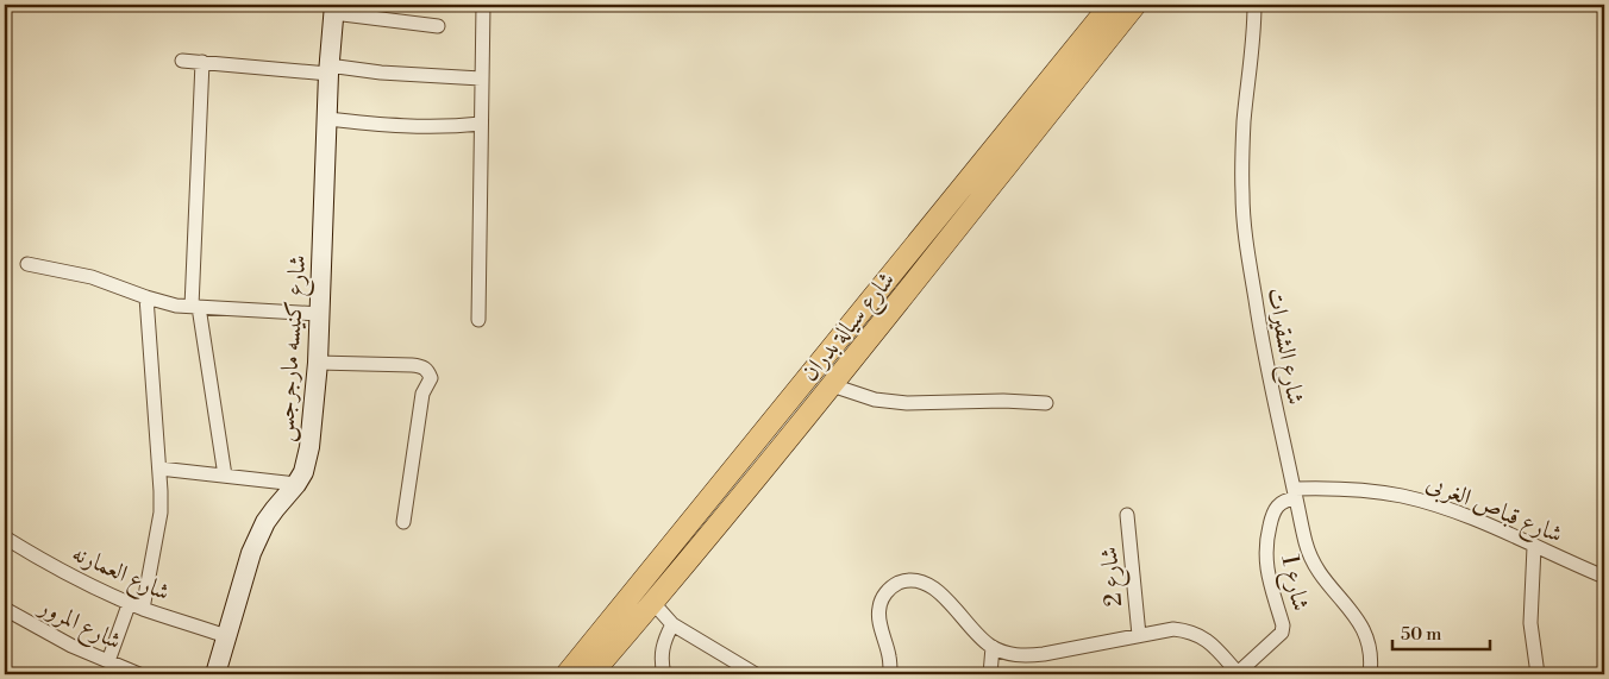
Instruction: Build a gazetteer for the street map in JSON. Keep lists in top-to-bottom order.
{
  "streets": {
    "main road": ["شارع سيالة بدران"],
    "street": [
      "شارع الشقيرات",
      "شارع كنيسه مارجرجس",
      "شارع قباص الغربى",
      "شارع العمارنه",
      "شارع 2",
      "شارع 1",
      "شارع المرور"
    ]
  },
  "crossings": [
    ["شارع الشقيرات", "شارع قباص الغربى"],
    ["شارع الشقيرات", "شارع 1"],
    ["شارع كنيسه مارجرجس", "شارع العمارنه"],
    ["شارع قباص الغربى", "شارع 1"]
  ],
  "scale_bar": "50 m"
}
